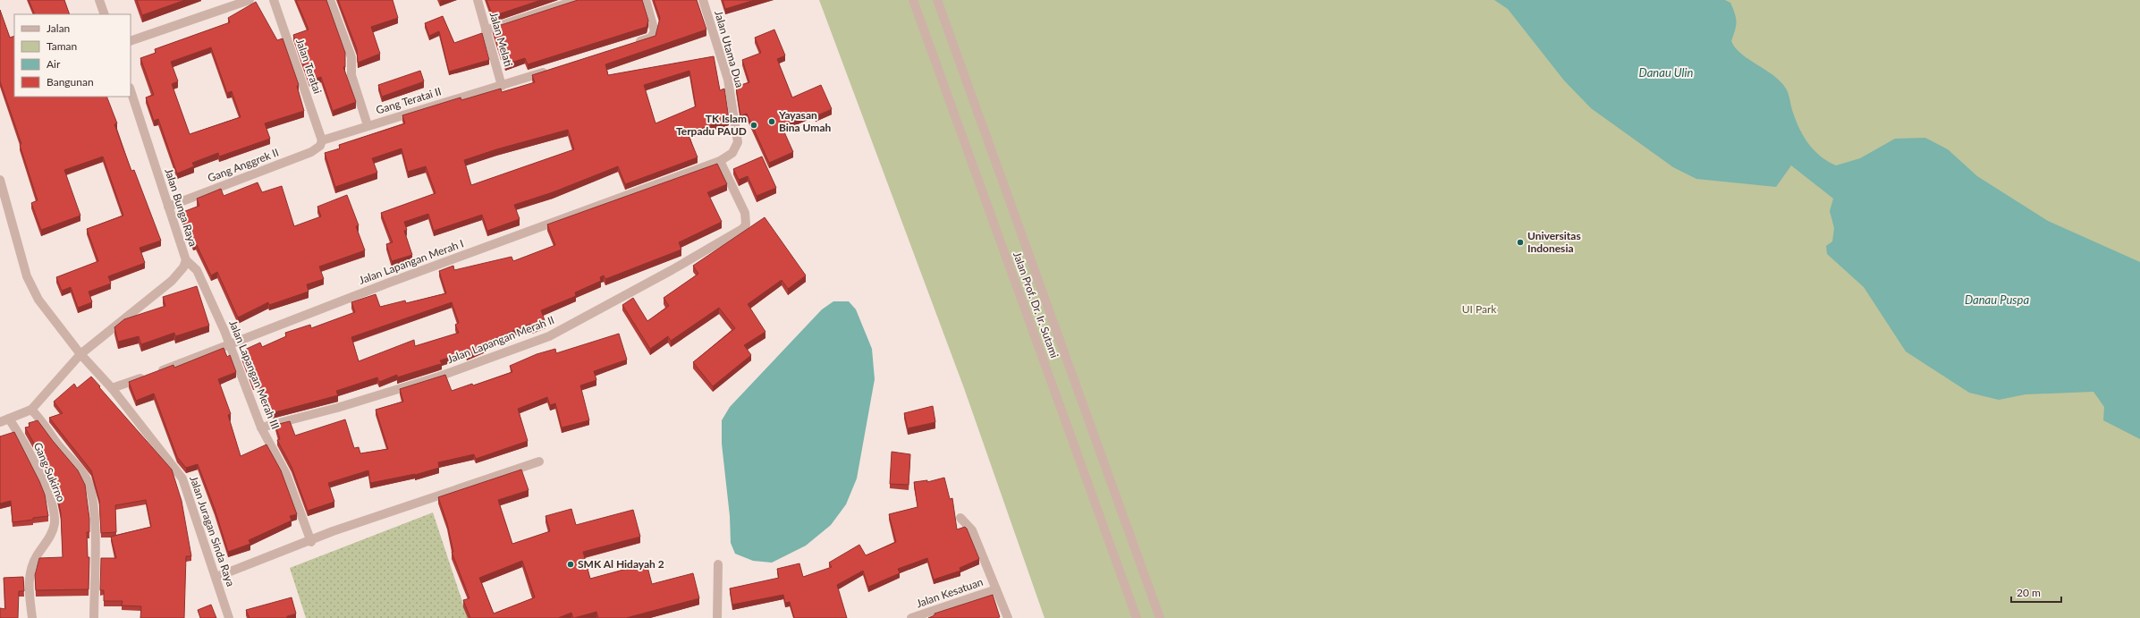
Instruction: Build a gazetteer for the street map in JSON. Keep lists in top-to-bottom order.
{
  "streets": {
    "street": [
      "Jalan Melati",
      "Jalan Utama Dua",
      "Jalan Teratai",
      "Gang Teratai II",
      "Gang Anggrek II",
      "Jalan Bunga Raya",
      "Jalan Lapangan Merah I",
      "Jalan Prof. Dr. Ir. Sutami",
      "Jalan Lapangan Merah II",
      "Jalan Lapangan Merah III",
      "Gang Sukirno",
      "Jalan Juragan Sinda Raya",
      "Jalan Kesatuan"
    ]
  },
  "crossings": [
    ["Jalan Melati", "Gang Teratai II"],
    ["Jalan Utama Dua", "Jalan Lapangan Merah I"],
    ["Jalan Utama Dua", "Jalan Lapangan Merah II"],
    ["Jalan Teratai", "Gang Teratai II"],
    ["Jalan Teratai", "Gang Anggrek II"],
    ["Gang Teratai II", "Gang Anggrek II"],
    ["Gang Anggrek II", "Jalan Bunga Raya"],
    ["Jalan Bunga Raya", "Jalan Lapangan Merah III"],
    ["Jalan Bunga Raya", "Jalan Juragan Sinda Raya"],
    ["Jalan Lapangan Merah I", "Jalan Lapangan Merah II"],
    ["Jalan Lapangan Merah I", "Jalan Lapangan Merah III"],
    ["Jalan Lapangan Merah I", "Jalan Juragan Sinda Raya"],
    ["Jalan Lapangan Merah II", "Jalan Lapangan Merah III"]
  ],
  "water": ["Danau Ulin", "Danau Puspa"],
  "parks": ["UI Park"],
  "places": [
    "Yayasan Bina Umah",
    "TK Islam Terpadu PAUD",
    "Universitas Indonesia",
    "SMK Al Hidayah 2"
  ],
  "legend": [
    "Jalan",
    "Taman",
    "Air",
    "Bangunan"
  ],
  "scale_bar": "20 m"
}
